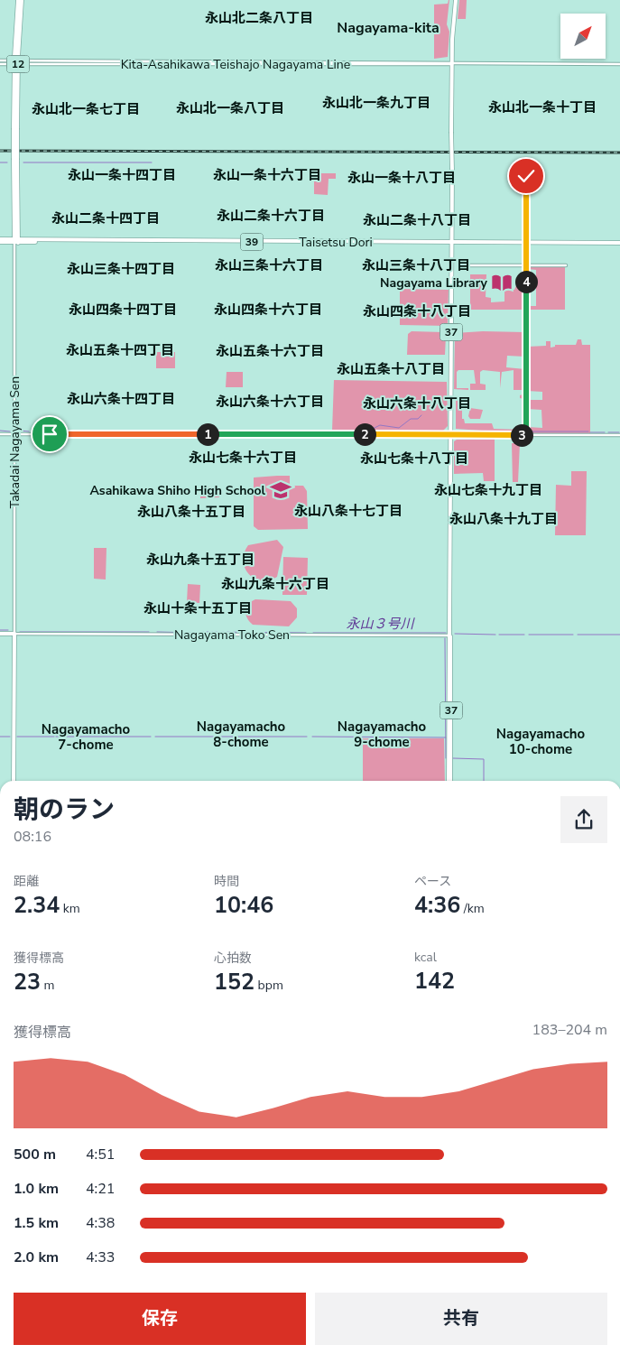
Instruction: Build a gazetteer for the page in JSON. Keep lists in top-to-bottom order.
{
  "streets": {
    "main road": [
      "12",
      "39",
      "Taisetsu Dori",
      "37"
    ],
    "street": ["Kita-Asahikawa Teishajo Nagayama Line", "Takadai Nagayama Sen", "Nagayama Toko Sen"]
  },
  "crossings": [
    ["12", "Kita-Asahikawa Teishajo Nagayama Line"],
    ["12", "Taisetsu Dori"],
    ["12", "Takadai Nagayama Sen"],
    ["Kita-Asahikawa Teishajo Nagayama Line", "37"],
    ["Taisetsu Dori", "37"],
    ["Taisetsu Dori", "Takadai Nagayama Sen"],
    ["37", "Nagayama Toko Sen"],
    ["Takadai Nagayama Sen", "Nagayama Toko Sen"]
  ],
  "districts": [
    "永山北二条八丁目",
    "Nagayama-kita",
    "永山北一条九丁目",
    "永山北一条十丁目",
    "永山北一条八丁目",
    "永山北一条七丁目",
    "永山一条十四丁目",
    "永山一条十六丁目",
    "永山一条十八丁目",
    "永山二条十六丁目",
    "永山二条十四丁目",
    "永山二条十八丁目",
    "永山三条十六丁目",
    "永山三条十八丁目",
    "永山三条十四丁目",
    "永山四条十四丁目",
    "永山四条十六丁目",
    "永山四条十八丁目",
    "永山五条十四丁目",
    "永山五条十六丁目",
    "永山五条十八丁目",
    "永山六条十四丁目",
    "永山六条十六丁目",
    "永山六条十八丁目",
    "永山七条十六丁目",
    "永山七条十八丁目",
    "永山七条十九丁目",
    "永山八条十七丁目",
    "永山八条十五丁目",
    "永山八条十九丁目",
    "永山九条十五丁目",
    "永山九条十六丁目",
    "永山十条十五丁目",
    "Nagayamacho 8-chome",
    "Nagayamacho 9-chome",
    "Nagayamacho 7-chome",
    "Nagayamacho 10-chome"
  ],
  "water": ["永山３号川"],
  "places": {
    "library": ["Nagayama Library"],
    "school or university": ["Asahikawa Shiho High School"]
  },
  "north": "top right",
  "page": {
    "pins": [
      "4",
      "1",
      "2",
      "3"
    ],
    "heading": ["朝のラン", "08:16"],
    "stats": [
      ["距離", "2.34 km"],
      ["時間", "10:46"],
      ["ペース", "4:36 /km"],
      ["獲得標高", "23 m"],
      ["心拍数", "152 bpm"],
      ["kcal", "142"]
    ],
    "chart": ["獲得標高", "183–204 m"],
    "list": [
      {
        "name": "500 m",
        "note": "4:51"
      },
      {
        "name": "1.0 km",
        "note": "4:21"
      },
      {
        "name": "1.5 km",
        "note": "4:38"
      },
      {
        "name": "2.0 km",
        "note": "4:33"
      }
    ],
    "buttons": ["保存", "共有"]
  }
}
